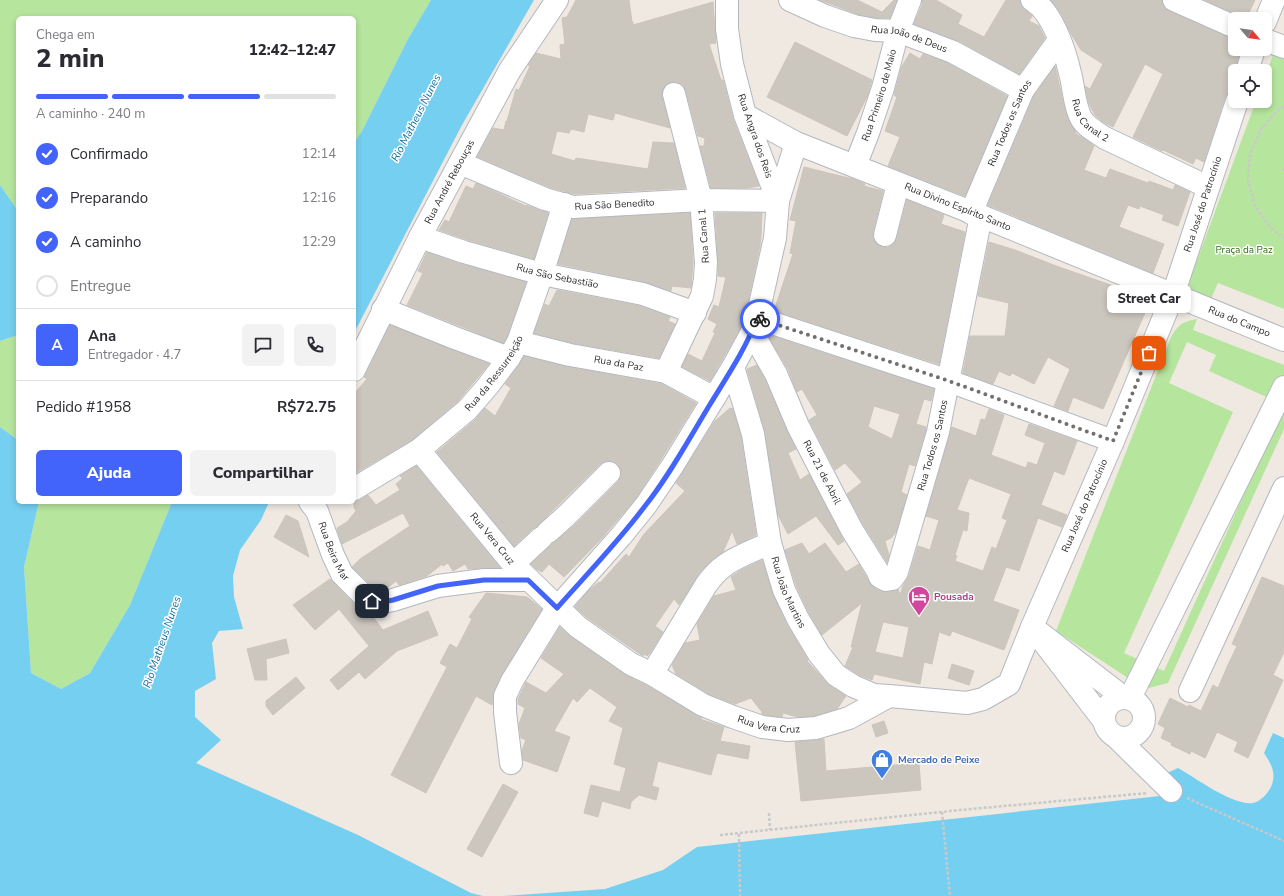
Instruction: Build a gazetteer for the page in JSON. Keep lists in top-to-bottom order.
{
  "streets": {
    "street": [
      "Rua João de Deus",
      "Rua Primeiro de Maio",
      "Rua Canal 2",
      "Rua Todos os Santos",
      "Rua Angra dos Reis",
      "Rua André Rebouças",
      "Rua São Benedito",
      "Rua José do Patrocínio",
      "Rua Divino Espírito Santo",
      "Rua Canal 1",
      "Rua São Sebastião",
      "Rua do Campo",
      "Rua da Paz",
      "Rua da Ressurreição",
      "Rua 21 de Abril",
      "Rua Vera Cruz",
      "Rua Beira Mar",
      "Rua João Martins"
    ]
  },
  "crossings": [
    ["Rua João de Deus", "Rua Primeiro de Maio"],
    ["Rua João de Deus", "Rua Todos os Santos"],
    ["Rua Primeiro de Maio", "Rua Divino Espírito Santo"],
    ["Rua Canal 2", "Rua Todos os Santos"],
    ["Rua Canal 2", "Rua José do Patrocínio"],
    ["Rua Todos os Santos", "Rua Divino Espírito Santo"],
    ["Rua Todos os Santos", "Rua 21 de Abril"],
    ["Rua Angra dos Reis", "Rua São Benedito"],
    ["Rua Angra dos Reis", "Rua Divino Espírito Santo"],
    ["Rua Angra dos Reis", "Rua da Paz"],
    ["Rua Angra dos Reis", "Rua 21 de Abril"],
    ["Rua Angra dos Reis", "Rua Vera Cruz"],
    ["Rua Angra dos Reis", "Rua João Martins"],
    ["Rua André Rebouças", "Rua São Benedito"],
    ["Rua André Rebouças", "Rua São Sebastião"],
    ["Rua André Rebouças", "Rua da Paz"],
    ["Rua São Benedito", "Rua Canal 1"],
    ["Rua São Benedito", "Rua da Ressurreição"],
    ["Rua José do Patrocínio", "Rua Divino Espírito Santo"],
    ["Rua José do Patrocínio", "Rua do Campo"],
    ["Rua José do Patrocínio", "Rua João Martins"],
    ["Rua Divino Espírito Santo", "Rua do Campo"],
    ["Rua Canal 1", "Rua São Sebastião"],
    ["Rua Canal 1", "Rua da Paz"],
    ["Rua São Sebastião", "Rua da Ressurreição"],
    ["Rua da Paz", "Rua da Ressurreição"],
    ["Rua da Ressurreição", "Rua Vera Cruz"],
    ["Rua Vera Cruz", "Rua Beira Mar"],
    ["Rua Vera Cruz", "Rua João Martins"]
  ],
  "water": ["Rio Matheus Nunes"],
  "parks": ["Praça da Paz"],
  "places": {
    "other": ["Street Car"],
    "hotel": ["Pousada"],
    "shop": ["Mercado de Peixe"]
  },
  "north": "bottom right",
  "page": {
    "heading": ["2 min", "Chega em", "12:42–12:47"],
    "panel": [
      "Ana",
      "Entregador · 4.7",
      "Pedido #1958",
      "R$72.75"
    ],
    "bar": "A caminho · 240 m",
    "list": [
      ["Confirmado", "12:14"],
      ["Preparando", "12:16"],
      ["A caminho", "12:29"],
      "Entregue"
    ],
    "bubble": "Street Car",
    "round": "A",
    "buttons": ["Ajuda", "Compartilhar"]
  }
}
